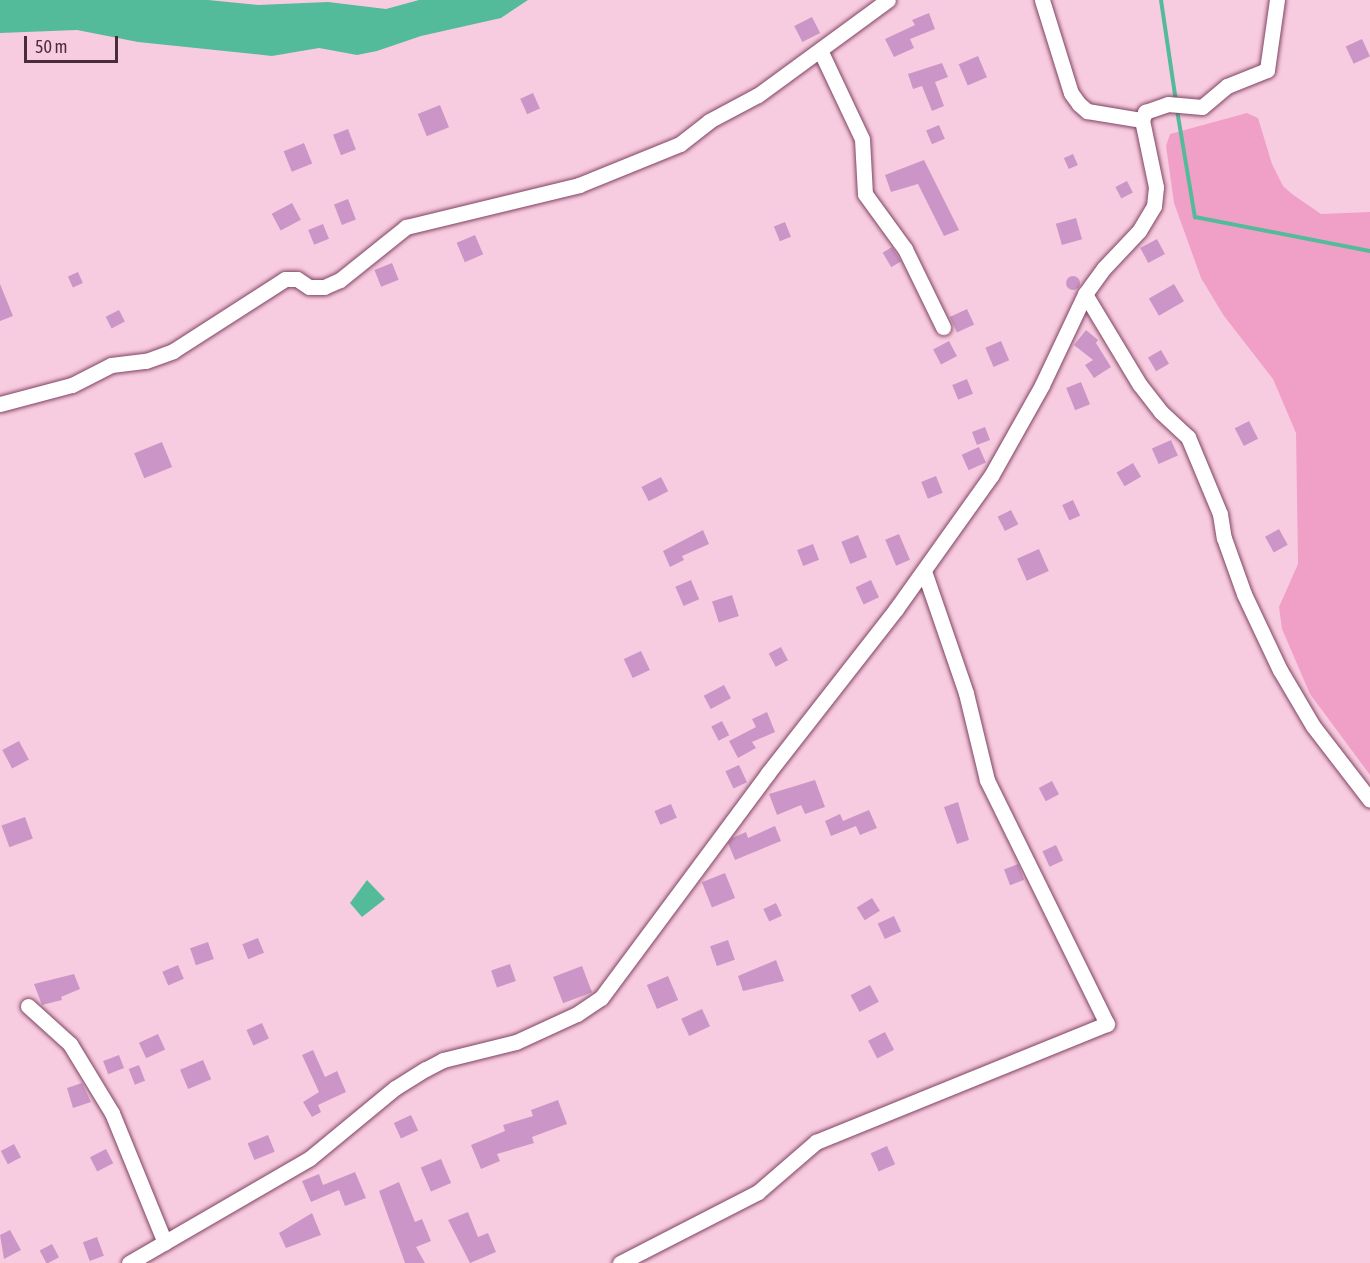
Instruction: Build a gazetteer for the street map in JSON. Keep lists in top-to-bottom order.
{
  "scale_bar": "50 m"
}
